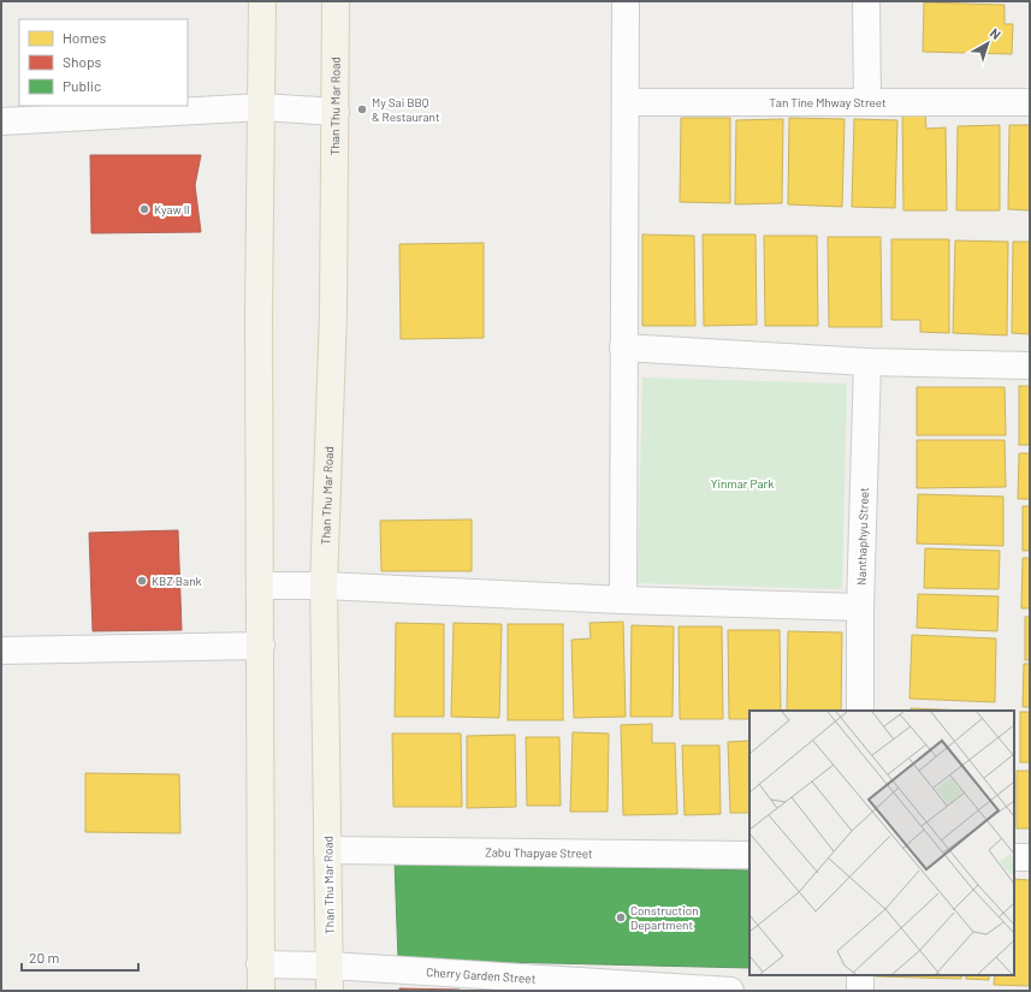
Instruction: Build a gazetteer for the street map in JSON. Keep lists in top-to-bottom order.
{
  "streets": {
    "main road": ["Than Thu Mar Road"],
    "street": [
      "Tan Tine Mhway Street",
      "Nanthaphyu Street",
      "Zabu Thapyae Street",
      "Cherry Garden Street"
    ]
  },
  "crossings": [
    ["Than Thu Mar Road", "Zabu Thapyae Street"],
    ["Than Thu Mar Road", "Cherry Garden Street"]
  ],
  "parks": ["Yinmar Park"],
  "places": [
    "My Sai BBQ & Restaurant",
    "Kyaw II",
    "KBZ Bank",
    "Construction Department"
  ],
  "legend": ["Homes", "Shops", "Public"],
  "scale_bar": "20 m",
  "north": "top right"
}
